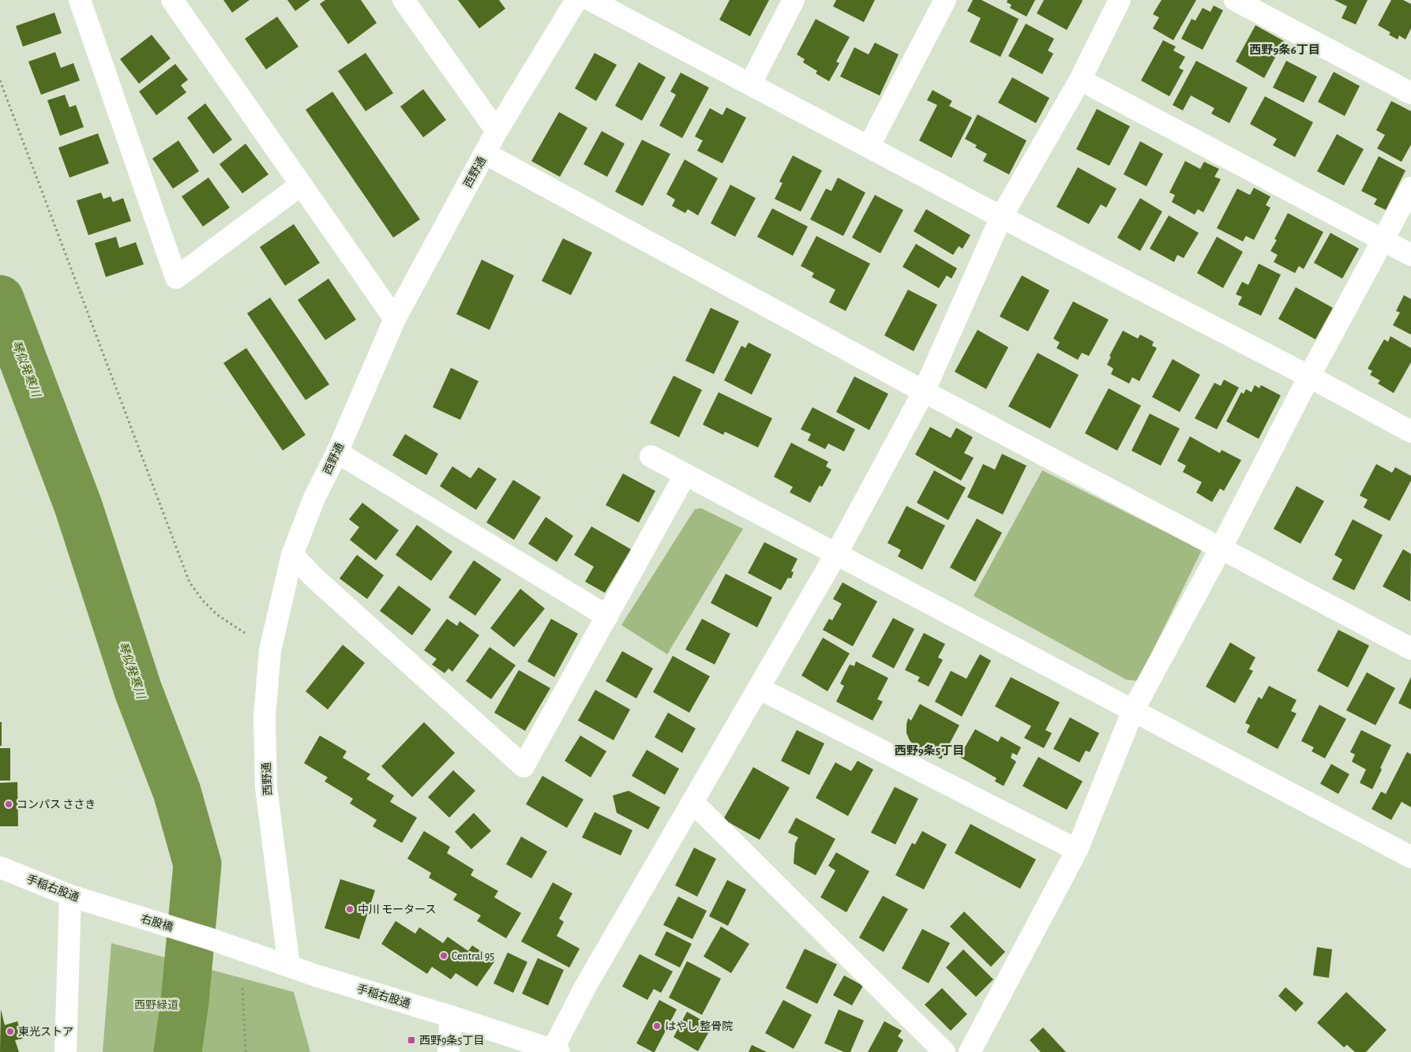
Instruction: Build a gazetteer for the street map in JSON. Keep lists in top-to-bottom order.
{
  "streets": {
    "street": ["西野通", "手稲右股通", "右股橋"]
  },
  "crossings": [
    ["西野通", "手稲右股通"],
    ["手稲右股通", "右股橋"]
  ],
  "districts": ["西野9条6丁目", "西野9条5丁目"],
  "water": ["琴似発寒川"],
  "parks": ["西野緑道"],
  "places": {
    "other": [
      "コンパス ささき",
      "中川 モータース",
      "Central 95",
      "はやし 整骨院",
      "東光ストア"
    ],
    "transit": ["西野9条5丁目"]
  }
}
